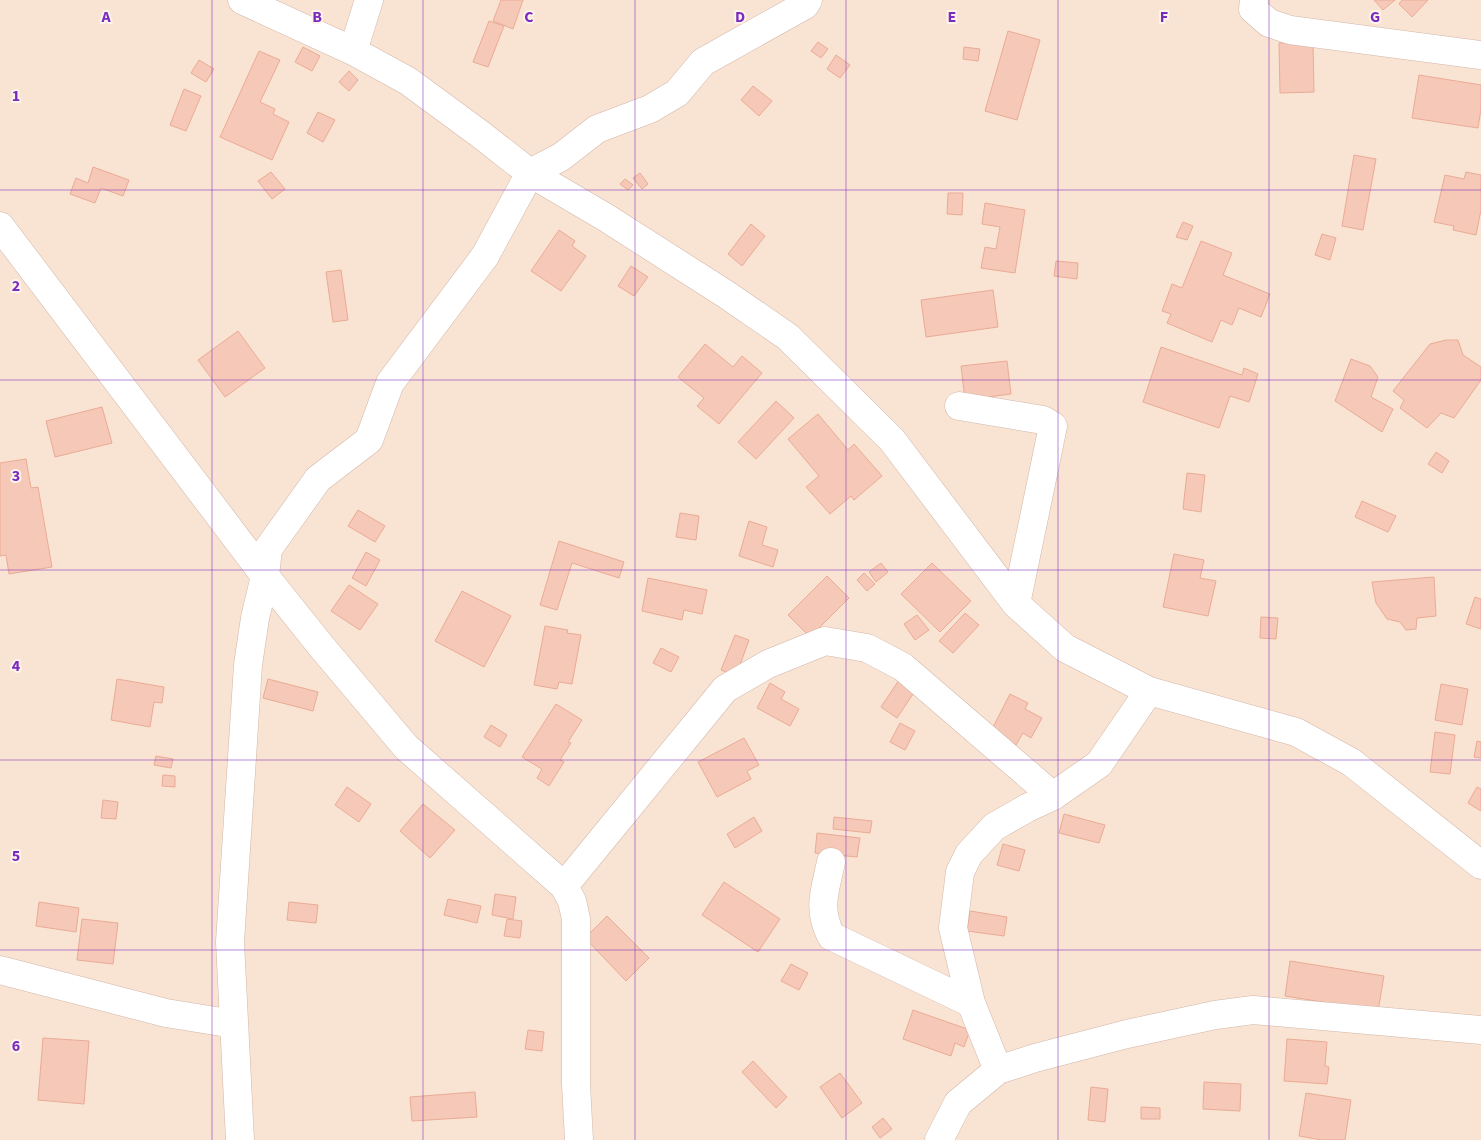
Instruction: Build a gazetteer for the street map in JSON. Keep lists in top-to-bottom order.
{
  "grid": {
    "columns": [
      "A",
      "B",
      "C",
      "D",
      "E",
      "F",
      "G"
    ],
    "rows": [
      "1",
      "2",
      "3",
      "4",
      "5",
      "6"
    ]
  }
}
